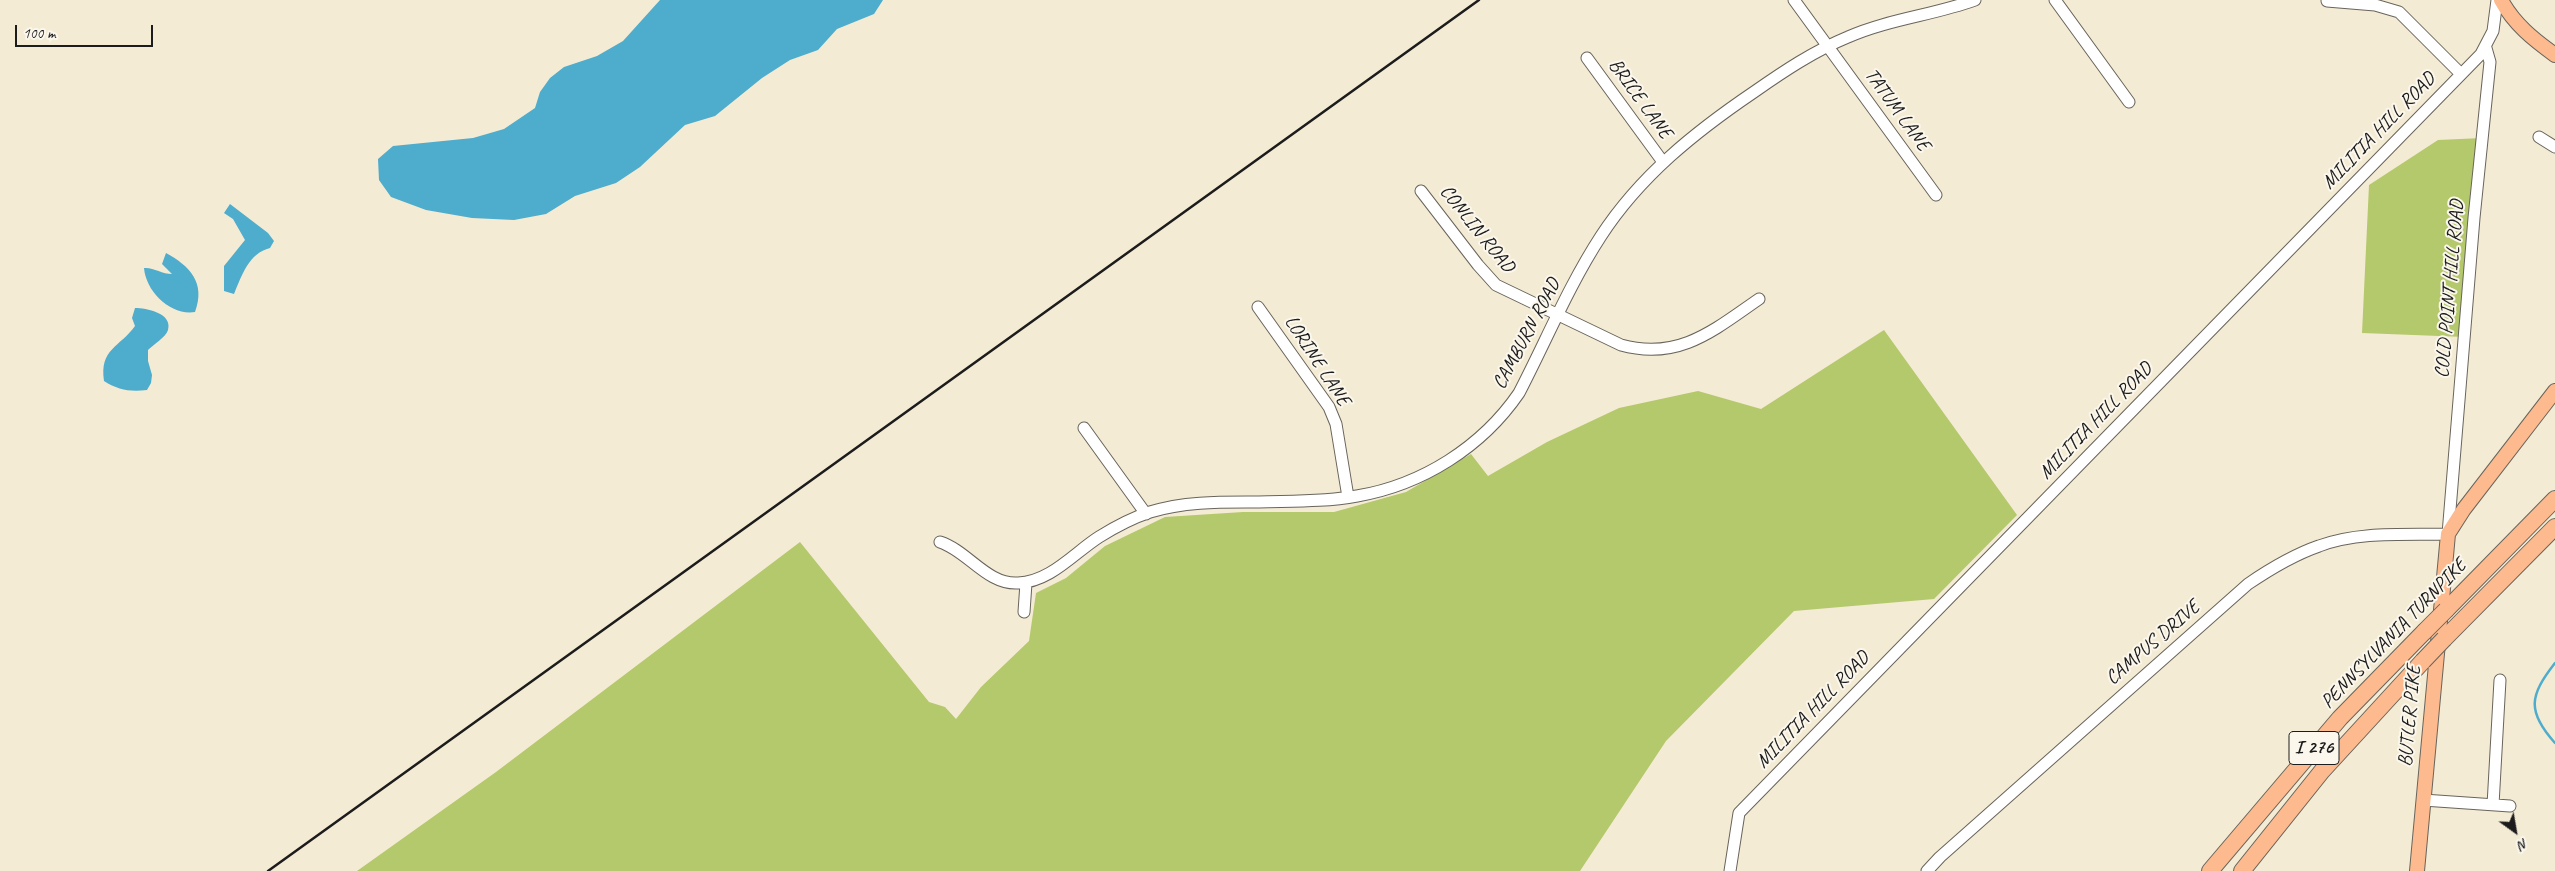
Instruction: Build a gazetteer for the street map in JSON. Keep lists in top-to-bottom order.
{
  "streets": {
    "highway": ["PENNSYLVANIA TURNPIKE", "I 276"],
    "main road": ["BUTLER PIKE"],
    "street": [
      "BRICE LANE",
      "TATUM LANE",
      "MILITIA HILL ROAD",
      "CONLIN ROAD",
      "COLD POINT HILL ROAD",
      "CAMBURN ROAD",
      "LORINE LANE",
      "CAMPUS DRIVE"
    ]
  },
  "crossings": [
    ["BRICE LANE", "CAMBURN ROAD"],
    ["TATUM LANE", "CAMBURN ROAD"],
    ["MILITIA HILL ROAD", "COLD POINT HILL ROAD"],
    ["CONLIN ROAD", "CAMBURN ROAD"],
    ["COLD POINT HILL ROAD", "CAMPUS DRIVE"],
    ["COLD POINT HILL ROAD", "BUTLER PIKE"],
    ["CAMBURN ROAD", "LORINE LANE"],
    ["CAMPUS DRIVE", "BUTLER PIKE"]
  ],
  "scale_bar": "100 m",
  "north": "bottom right"
}
